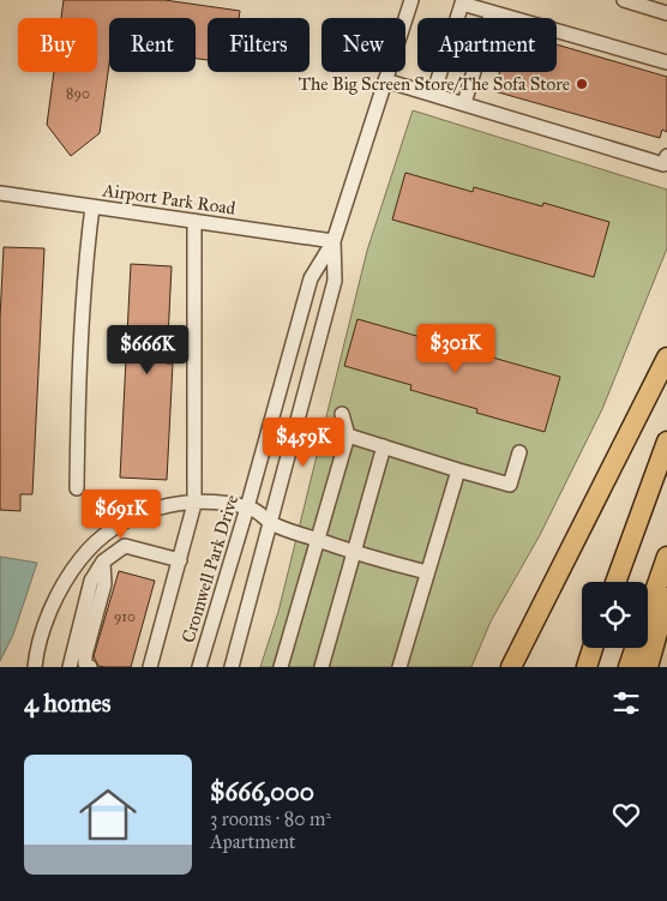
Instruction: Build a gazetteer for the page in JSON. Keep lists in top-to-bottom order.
{
  "streets": {
    "street": ["Airport Park Road", "Cromwell Park Drive"]
  },
  "crossings": [
    ["Airport Park Road", "Cromwell Park Drive"]
  ],
  "places": ["The Big Screen Store/The Sofa Store"],
  "house_numbers": ["890", "910"],
  "page": {
    "chip": [
      "Buy",
      "Rent",
      "Filters",
      "New",
      "Apartment"
    ],
    "price": [
      "$301K",
      "$666K",
      "$459K",
      "$691K"
    ],
    "heading": "4 homes",
    "list": [
      {
        "name": "$666,000",
        "note": "3 rooms · 80 m² · Apartment"
      }
    ]
  }
}
